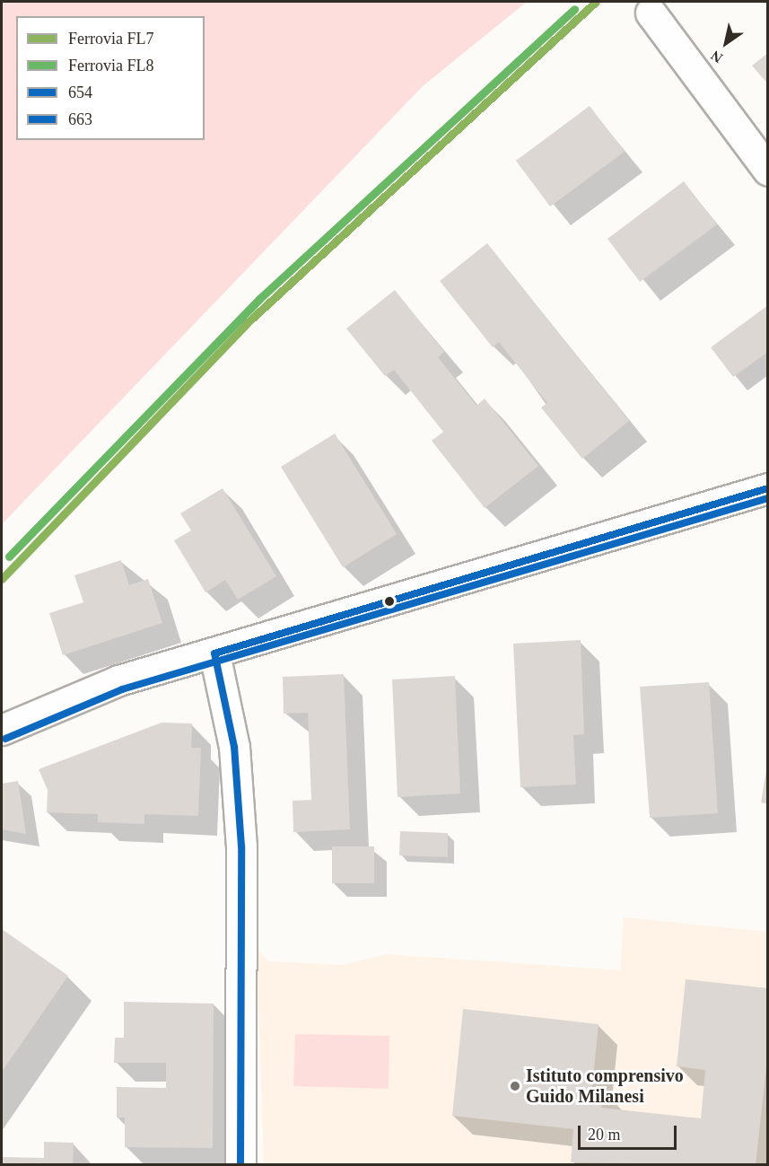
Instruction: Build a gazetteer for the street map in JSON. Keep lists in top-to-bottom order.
{
  "places": ["Istituto comprensivo Guido Milanesi"],
  "lines": [
    "rail line FL7",
    "rail line FL8",
    "transit line 654",
    "transit line 663"
  ],
  "legend": [
    "Ferrovia FL7",
    "Ferrovia FL8",
    "654",
    "663"
  ],
  "scale_bar": "20 m",
  "north": "bottom left"
}
